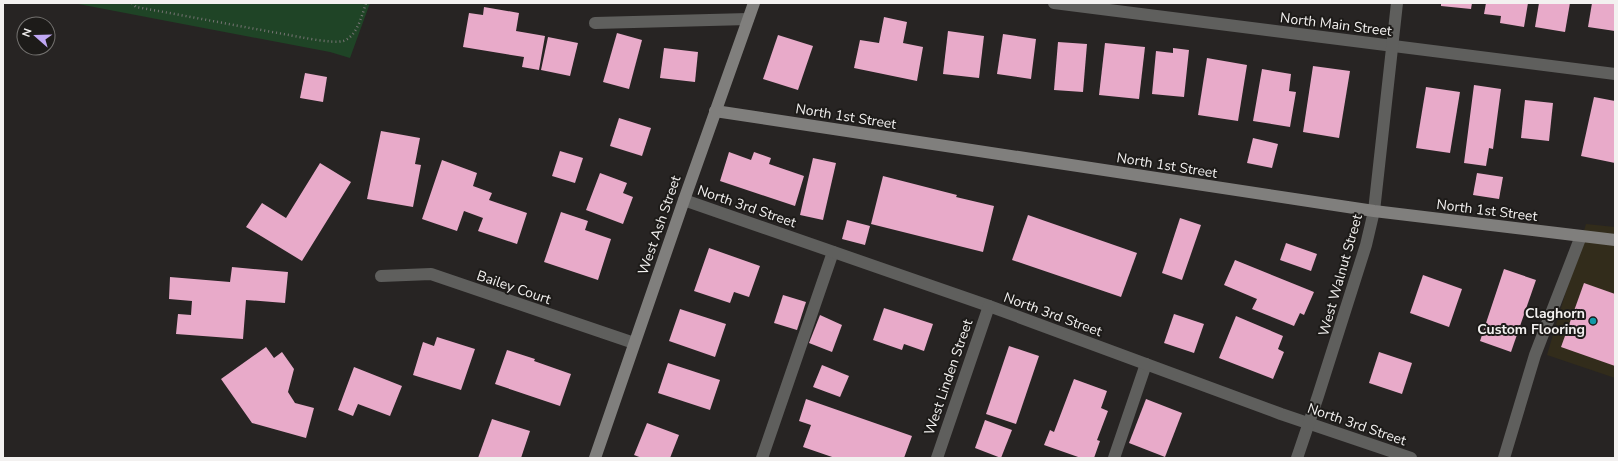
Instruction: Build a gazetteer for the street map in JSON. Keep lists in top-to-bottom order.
{
  "streets": {
    "street": [
      "North Main Street",
      "North 1st Street",
      "North 3rd Street",
      "West Ash Street",
      "West Walnut Street",
      "Bailey Court",
      "West Linden Street"
    ]
  },
  "crossings": [
    ["North Main Street", "West Walnut Street"],
    ["North 1st Street", "West Ash Street"],
    ["North 1st Street", "West Walnut Street"],
    ["North 3rd Street", "West Ash Street"],
    ["North 3rd Street", "West Walnut Street"],
    ["North 3rd Street", "West Linden Street"],
    ["West Ash Street", "Bailey Court"]
  ],
  "places": ["Claghorn Custom Flooring"],
  "north": "left"
}
